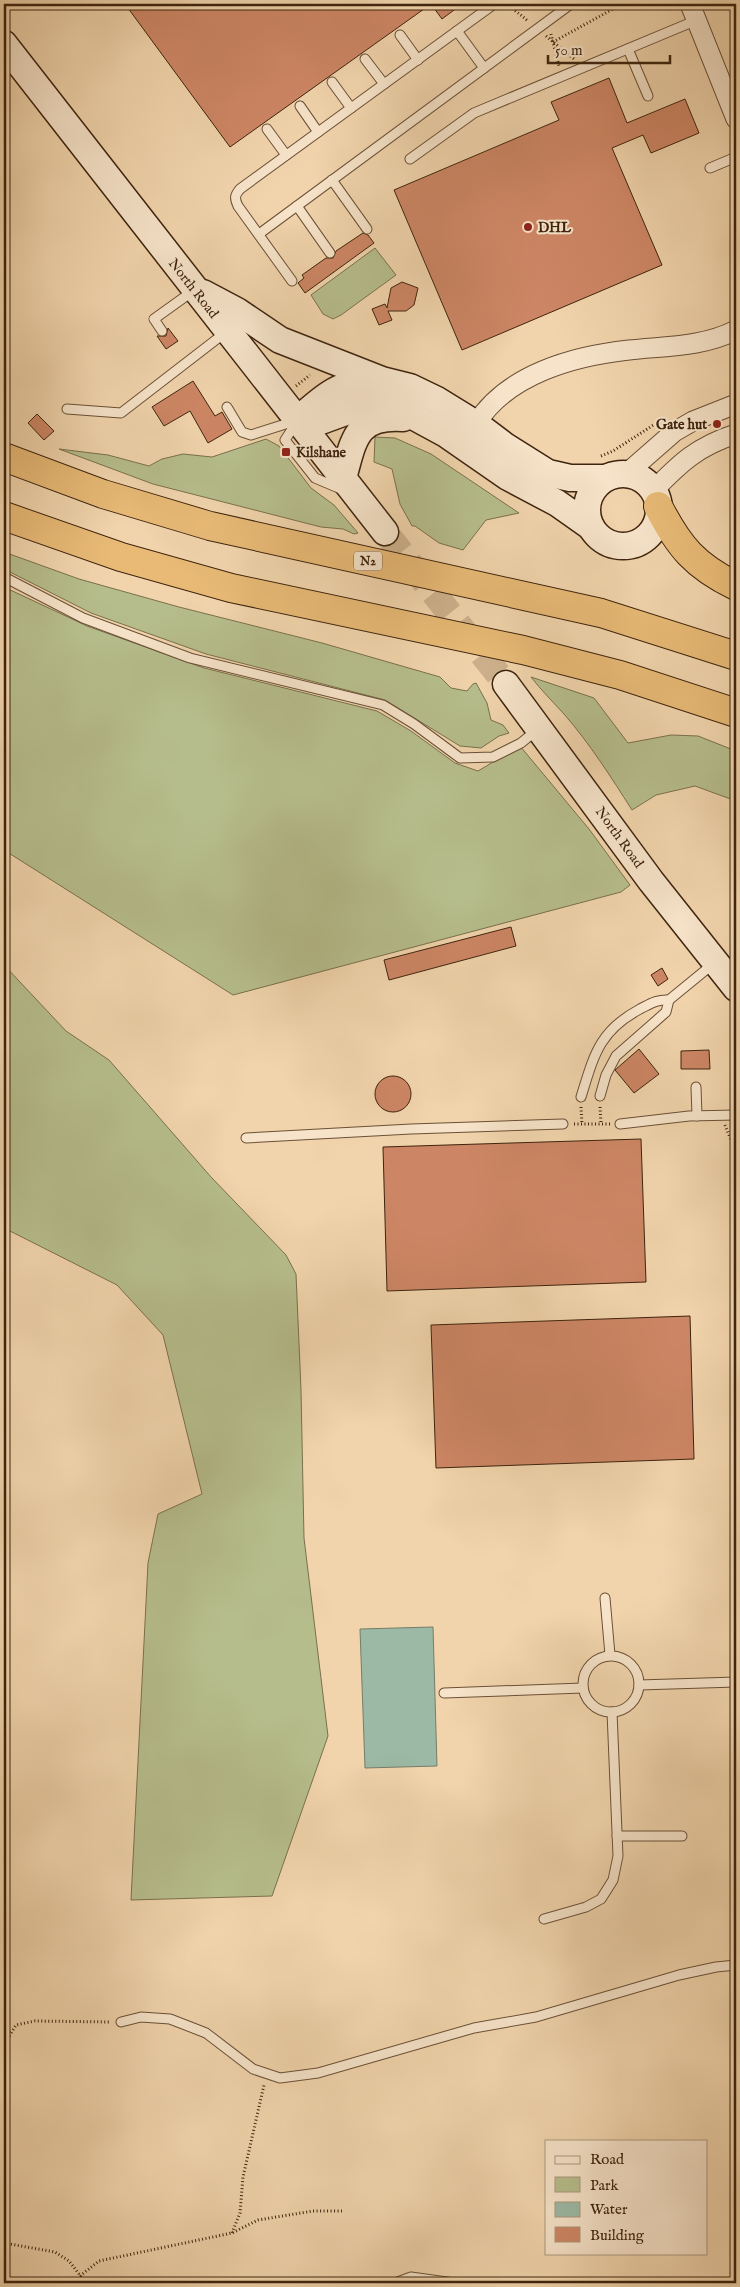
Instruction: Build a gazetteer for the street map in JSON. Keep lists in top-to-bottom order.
{
  "streets": {
    "highway": ["N2"],
    "main road": ["North Road"]
  },
  "places": {
    "other": ["DHL", "Gate hut"],
    "transit": ["Kilshane"]
  },
  "legend": [
    "Road",
    "Park",
    "Water",
    "Building"
  ],
  "scale_bar": "50 m"
}
